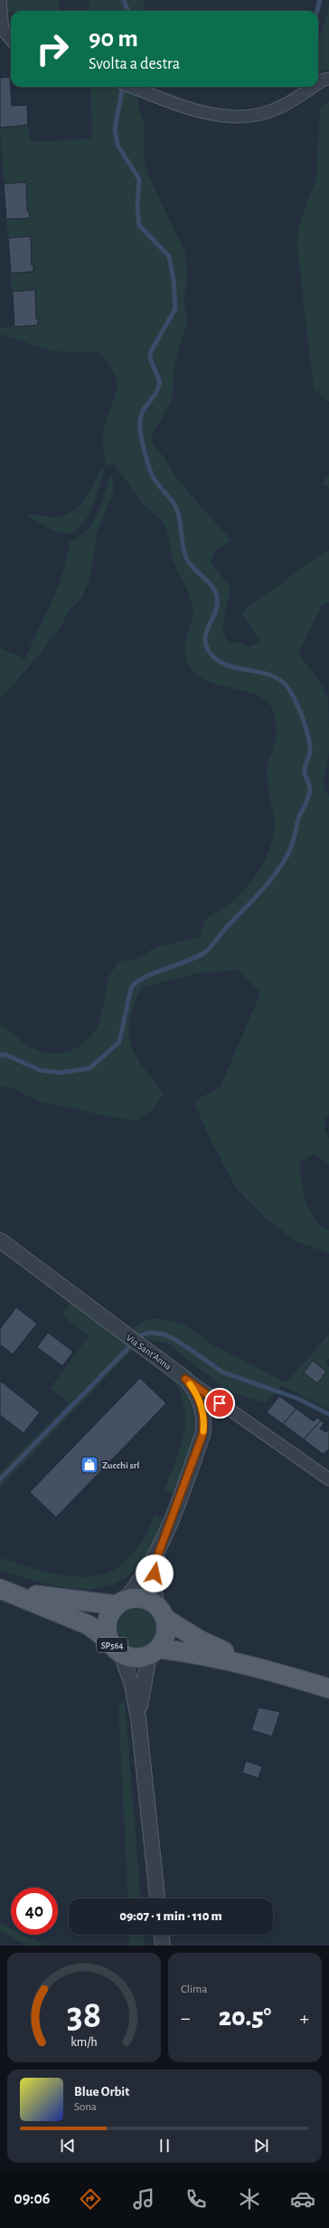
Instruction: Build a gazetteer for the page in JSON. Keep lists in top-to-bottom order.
{
  "streets": {
    "main road": ["SP564"],
    "street": ["Via Sant'Anna"]
  },
  "crossings": [
    ["Via Sant'Anna", "SP564"]
  ],
  "places": {
    "shop": ["Zucchi srl"]
  },
  "page": {
    "turn": ["90 m", "Svolta a destra"],
    "limit": "40",
    "trip": "09:07 · 1 min · 110 m",
    "tile": "Clima",
    "heat": ["−", "20.5°", "+"],
    "song": ["Blue Orbit", "Sona"],
    "tabs": "09:06",
    "gauge": ["38", "km/h"]
  }
}
